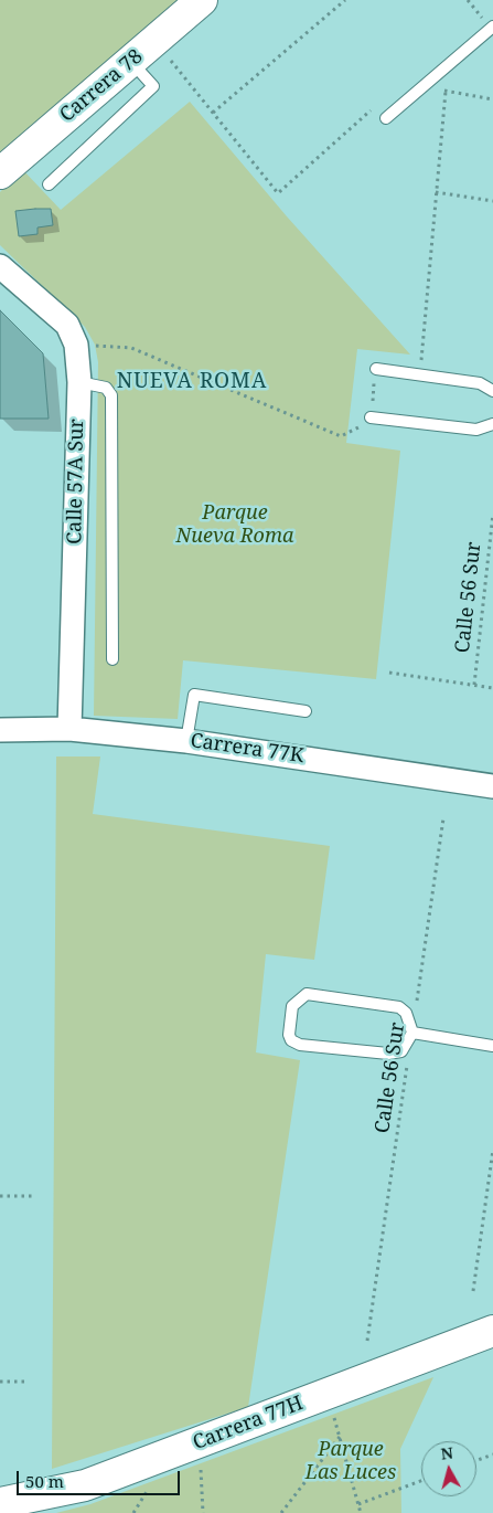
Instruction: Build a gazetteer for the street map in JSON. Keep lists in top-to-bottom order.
{
  "streets": {
    "street": [
      "Carrera 78",
      "Calle 57A Sur",
      "Carrera 77K",
      "Carrera 77H"
    ],
    "path": ["Calle 56 Sur"]
  },
  "crossings": [
    ["Calle 57A Sur", "Carrera 77K"]
  ],
  "districts": ["NUEVA ROMA"],
  "parks": ["Parque Nueva Roma", "Parque Las Luces"],
  "scale_bar": "50 m",
  "north": "top"
}
